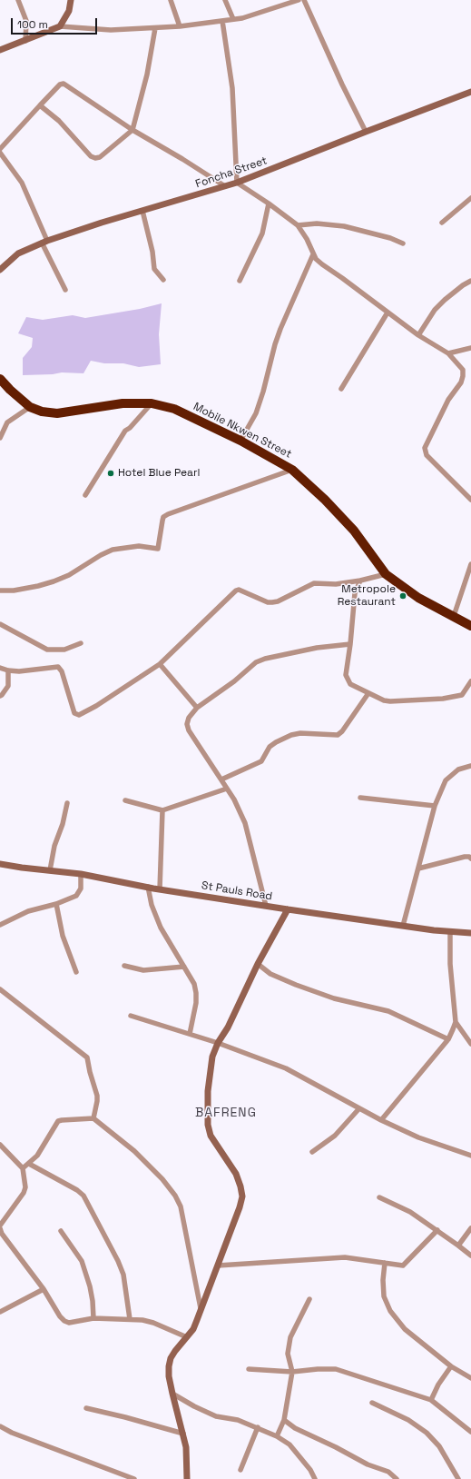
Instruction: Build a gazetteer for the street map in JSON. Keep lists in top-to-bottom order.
{
  "streets": {
    "highway": ["Mobile Nkwen Street"],
    "street": ["Foncha Street", "St Pauls Road"]
  },
  "districts": ["BAFRENG"],
  "places": ["Hotel Blue Pearl", "Metropole Restaurant"],
  "scale_bar": "100 m"
}
